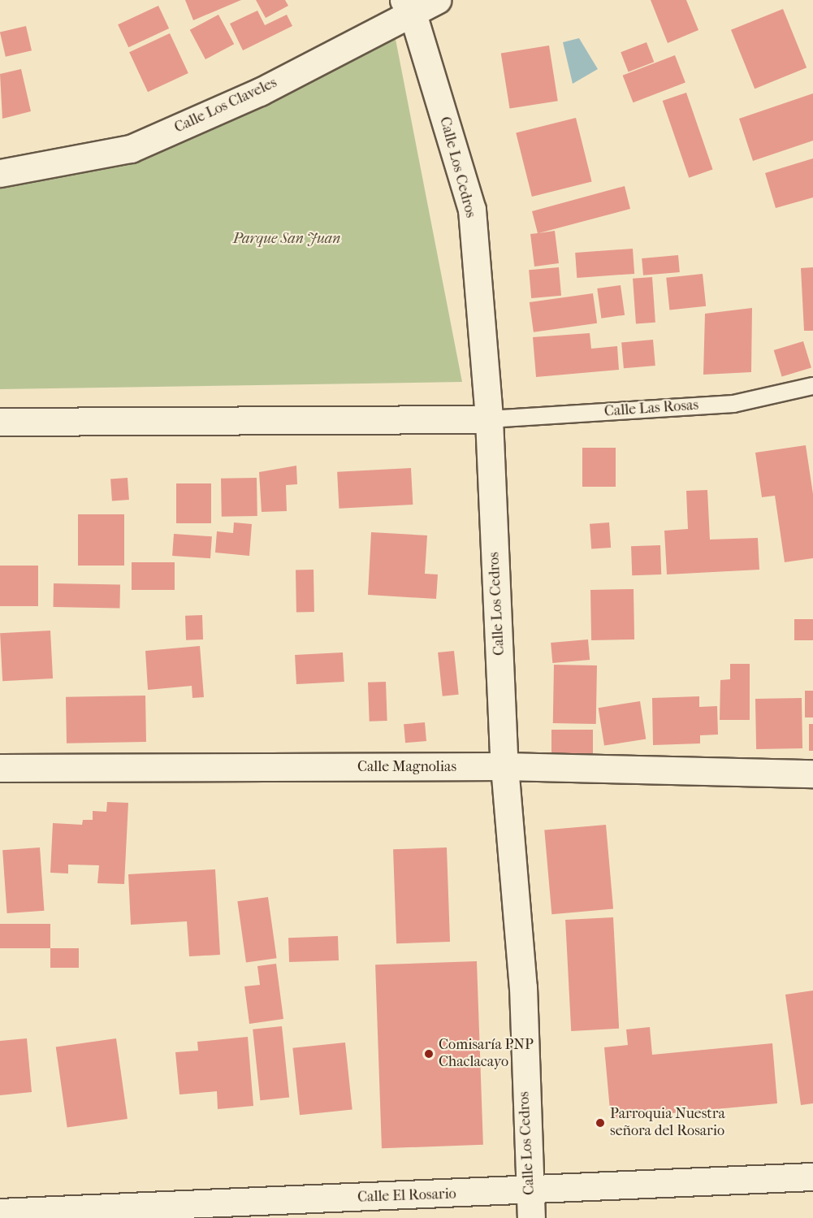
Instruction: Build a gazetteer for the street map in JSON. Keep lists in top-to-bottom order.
{
  "streets": {
    "street": [
      "Calle Los Claveles",
      "Calle Los Cedros",
      "Calle Magnolias",
      "Calle El Rosario"
    ],
    "lane": ["Calle Las Rosas"]
  },
  "crossings": [
    ["Calle Los Claveles", "Calle Los Cedros"],
    ["Calle Los Cedros", "Calle Las Rosas"],
    ["Calle Los Cedros", "Calle Magnolias"],
    ["Calle Los Cedros", "Calle El Rosario"]
  ],
  "parks": ["Parque San Juan"],
  "places": ["Comisaría PNP Chaclacayo", "Parroquia Nuestra señora del Rosario"]
}
